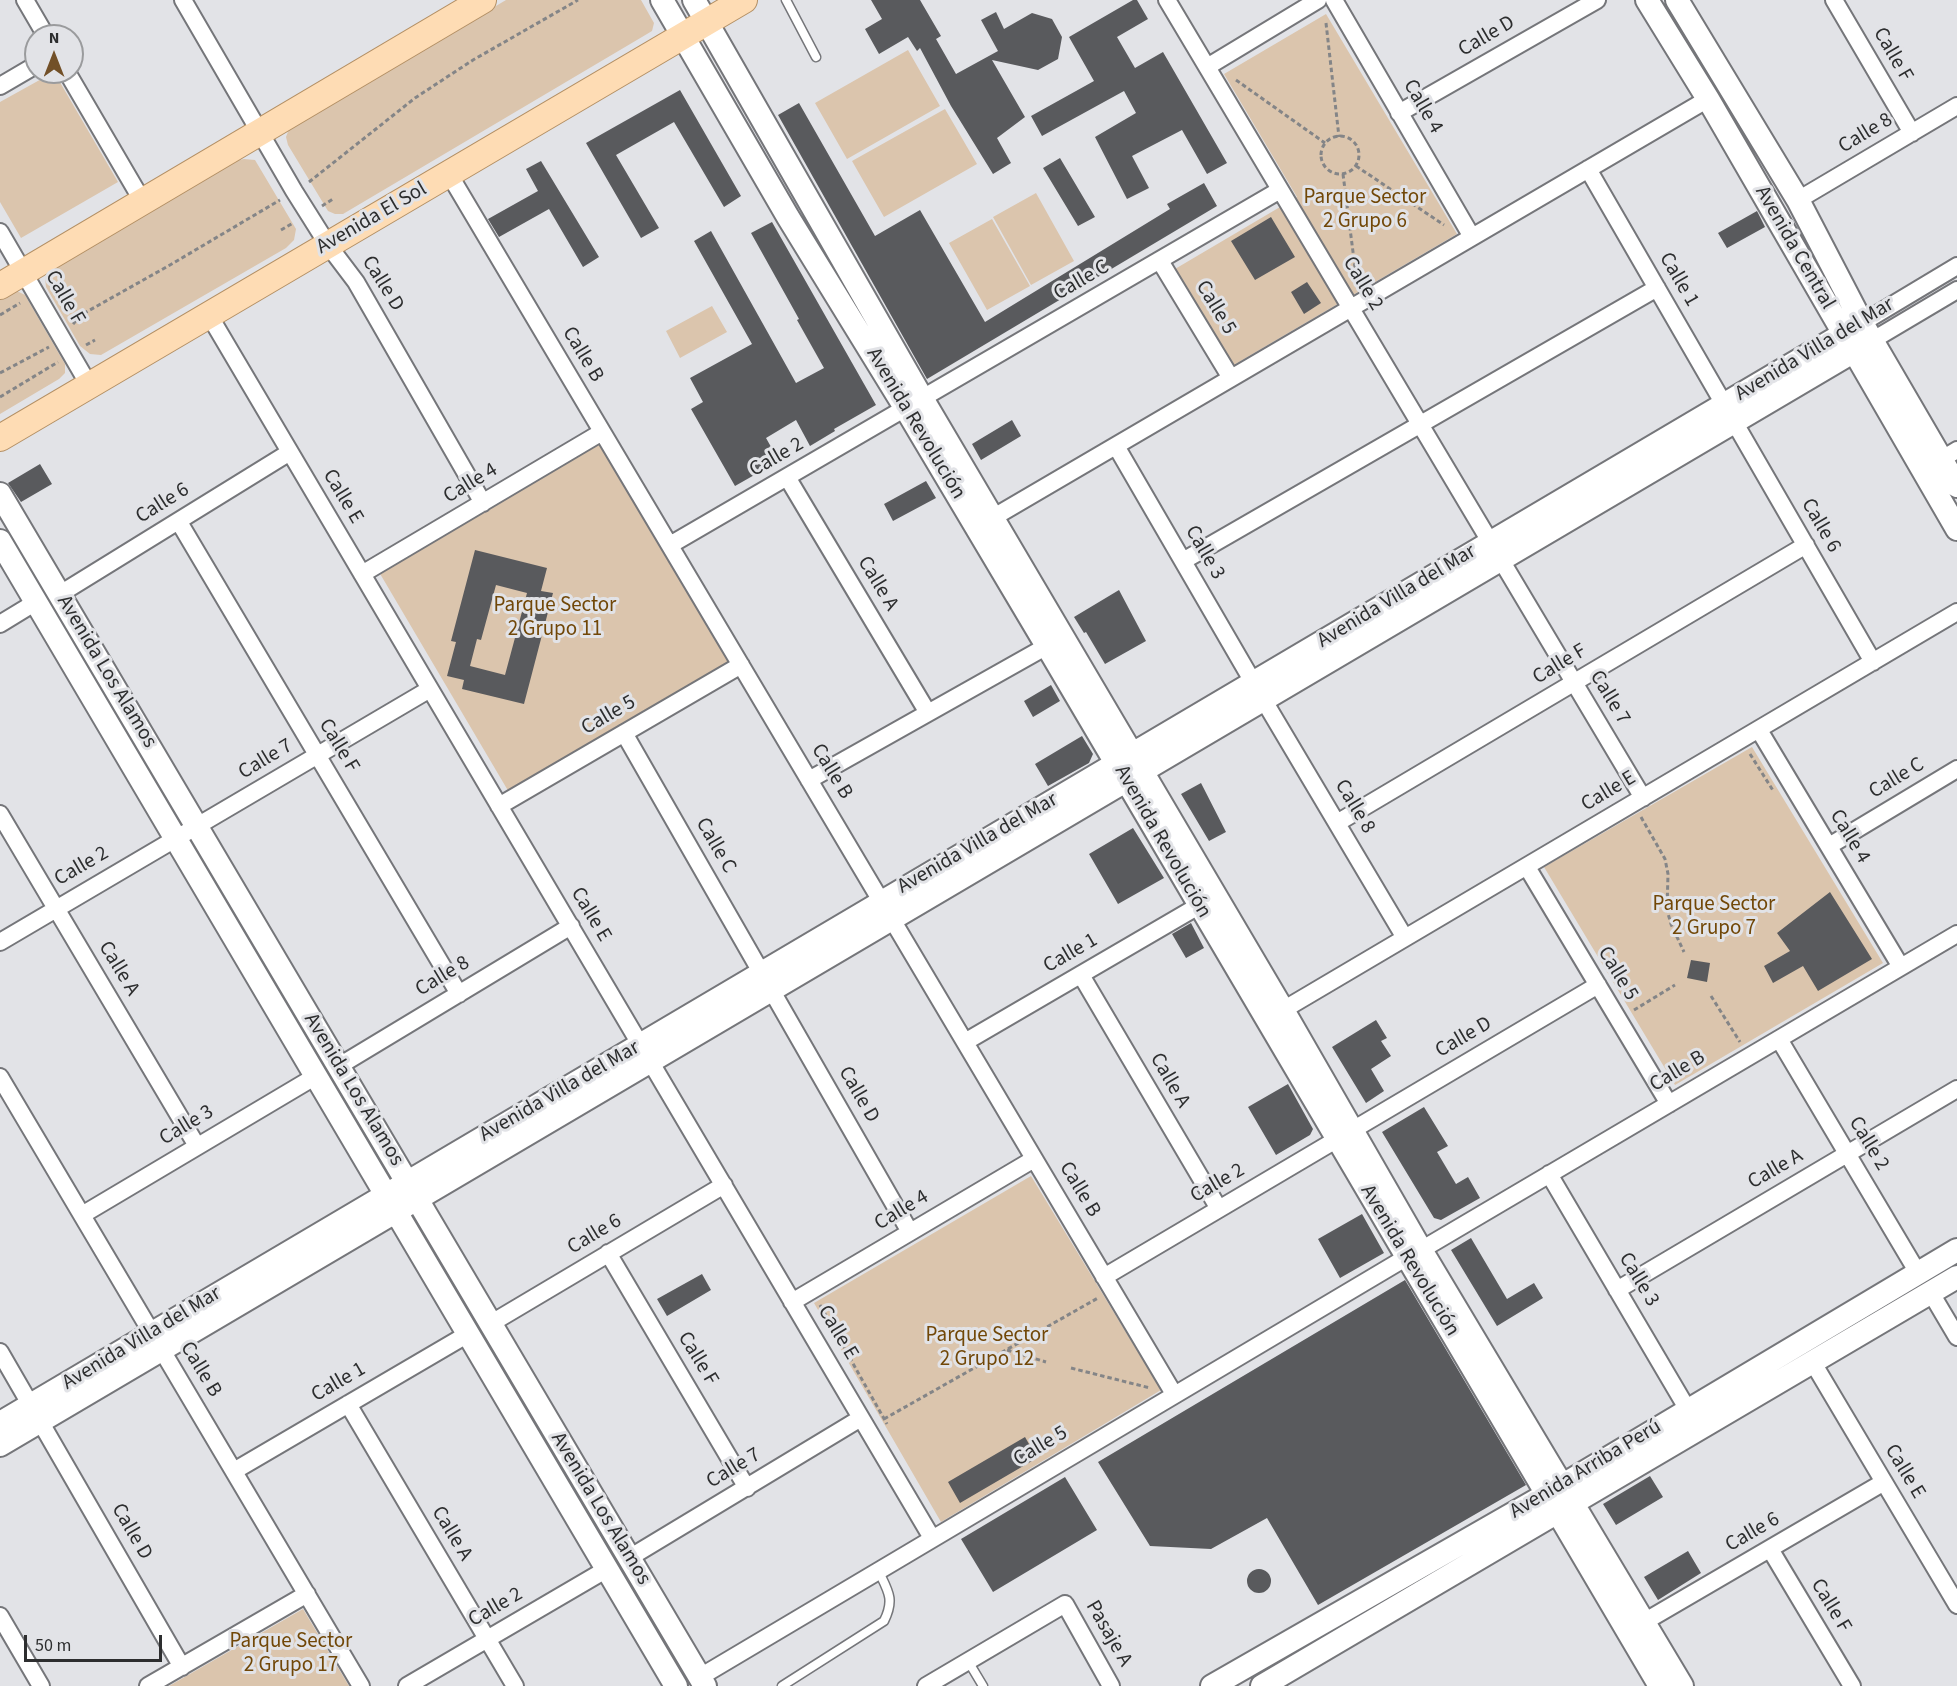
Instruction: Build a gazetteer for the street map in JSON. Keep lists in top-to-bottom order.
{
  "streets": {
    "main road": ["Avenida El Sol"],
    "street": [
      "Calle D",
      "Calle F",
      "Calle 4",
      "Calle 8",
      "Avenida Central",
      "Calle 1",
      "Calle C",
      "Calle 2",
      "Calle 5",
      "Avenida Villa del Mar",
      "Calle B",
      "Avenida Revolución",
      "Calle E",
      "Calle 6",
      "Calle 3",
      "Calle A",
      "Avenida Los Alamos",
      "Calle 7",
      "Avenida Arriba Perú",
      "Pasaje A"
    ]
  },
  "crossings": [
    ["Calle D", "Calle 4"],
    ["Calle D", "Avenida El Sol"],
    ["Calle D", "Calle C"],
    ["Calle D", "Calle 2"],
    ["Calle D", "Calle 5"],
    ["Calle D", "Avenida Villa del Mar"],
    ["Calle D", "Avenida Revolución"],
    ["Calle F", "Calle 8"],
    ["Calle F", "Avenida El Sol"],
    ["Calle F", "Calle 6"],
    ["Calle F", "Calle 7"],
    ["Calle 4", "Calle C"],
    ["Calle 4", "Calle B"],
    ["Calle 4", "Calle E"],
    ["Calle 8", "Avenida Central"],
    ["Calle 8", "Avenida Villa del Mar"],
    ["Calle 8", "Calle E"],
    ["Calle 8", "Calle 3"],
    ["Calle 8", "Avenida Los Alamos"],
    ["Avenida El Sol", "Calle B"],
    ["Avenida El Sol", "Avenida Revolución"],
    ["Avenida El Sol", "Calle E"],
    ["Avenida Central", "Avenida Villa del Mar"],
    ["Calle 1", "Avenida Villa del Mar"],
    ["Calle 1", "Calle B"],
    ["Calle 1", "Avenida Revolución"],
    ["Calle 1", "Calle 6"],
    ["Calle 1", "Calle A"],
    ["Calle 1", "Avenida Los Alamos"],
    ["Calle C", "Calle 2"],
    ["Calle C", "Calle 5"],
    ["Calle C", "Avenida Villa del Mar"],
    ["Calle C", "Avenida Revolución"],
    ["Calle 2", "Avenida Villa del Mar"],
    ["Calle 2", "Calle B"],
    ["Calle 2", "Avenida Revolución"],
    ["Calle 2", "Calle A"],
    ["Calle 2", "Avenida Los Alamos"],
    ["Calle 2", "Calle 7"],
    ["Calle 2", "Avenida Arriba Perú"],
    ["Calle 5", "Calle B"],
    ["Calle 5", "Avenida Revolución"],
    ["Calle 5", "Calle E"],
    ["Calle 5", "Avenida Los Alamos"],
    ["Avenida Villa del Mar", "Calle B"],
    ["Avenida Villa del Mar", "Avenida Revolución"],
    ["Avenida Villa del Mar", "Calle E"],
    ["Avenida Villa del Mar", "Calle 6"],
    ["Avenida Villa del Mar", "Calle 3"],
    ["Avenida Villa del Mar", "Avenida Los Alamos"],
    ["Avenida Villa del Mar", "Calle 7"],
    ["Calle B", "Avenida Revolución"],
    ["Calle B", "Calle 3"],
    ["Avenida Revolución", "Calle E"],
    ["Avenida Revolución", "Calle 6"],
    ["Avenida Revolución", "Avenida Arriba Perú"],
    ["Calle E", "Calle 6"],
    ["Calle E", "Calle 7"],
    ["Calle E", "Avenida Arriba Perú"],
    ["Calle 6", "Avenida Los Alamos"],
    ["Calle 3", "Calle A"],
    ["Calle 3", "Avenida Los Alamos"],
    ["Calle 3", "Avenida Arriba Perú"],
    ["Avenida Los Alamos", "Calle 7"]
  ],
  "parks": [
    "Parque Sector 2 Grupo 6",
    "Parque Sector 2 Grupo 11",
    "Parque Sector 2 Grupo 7",
    "Parque Sector 2 Grupo 12",
    "Parque Sector 2 Grupo 17"
  ],
  "scale_bar": "50 m",
  "north": "top"
}
